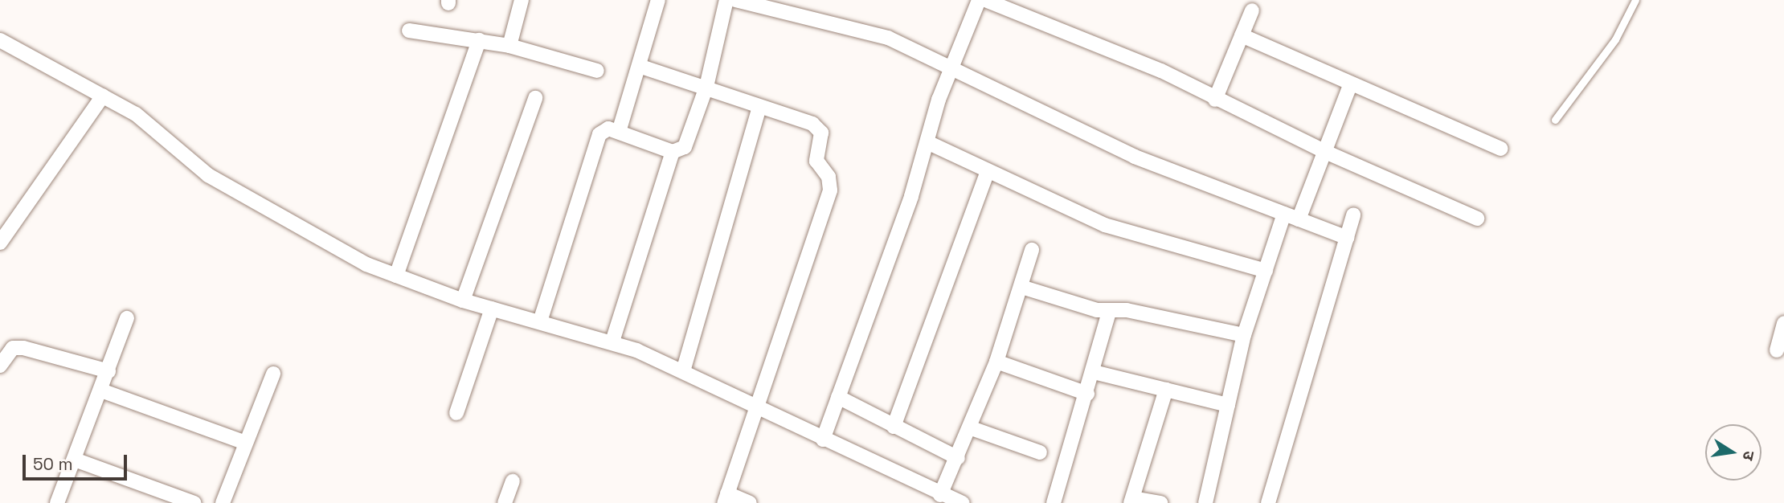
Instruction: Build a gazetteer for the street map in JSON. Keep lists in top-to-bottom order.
{
  "scale_bar": "50 m",
  "north": "right"
}
